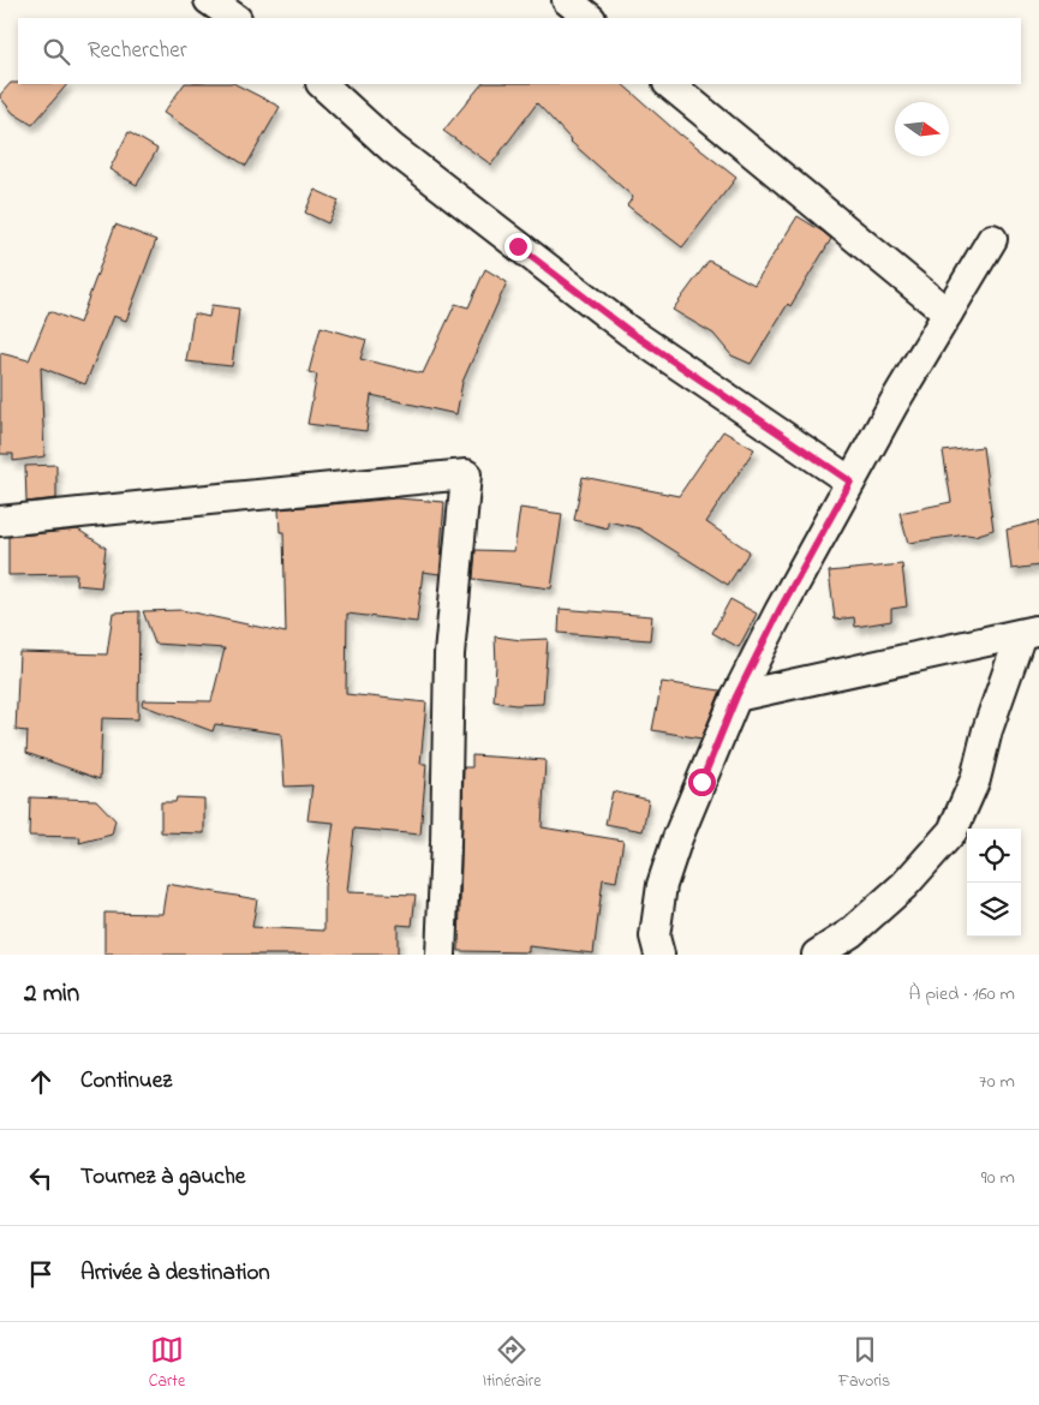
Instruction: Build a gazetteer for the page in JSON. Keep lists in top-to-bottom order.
{
  "north": "right",
  "page": {
    "search": "Rechercher",
    "heading": ["2 min", "À pied · 160 m"],
    "list": [
      ["Continuez", "70 m"],
      ["Tournez à gauche", "90 m"],
      "Arrivée à destination"
    ],
    "nav": ["Carte", "Itinéraire", "Favoris"]
  }
}
